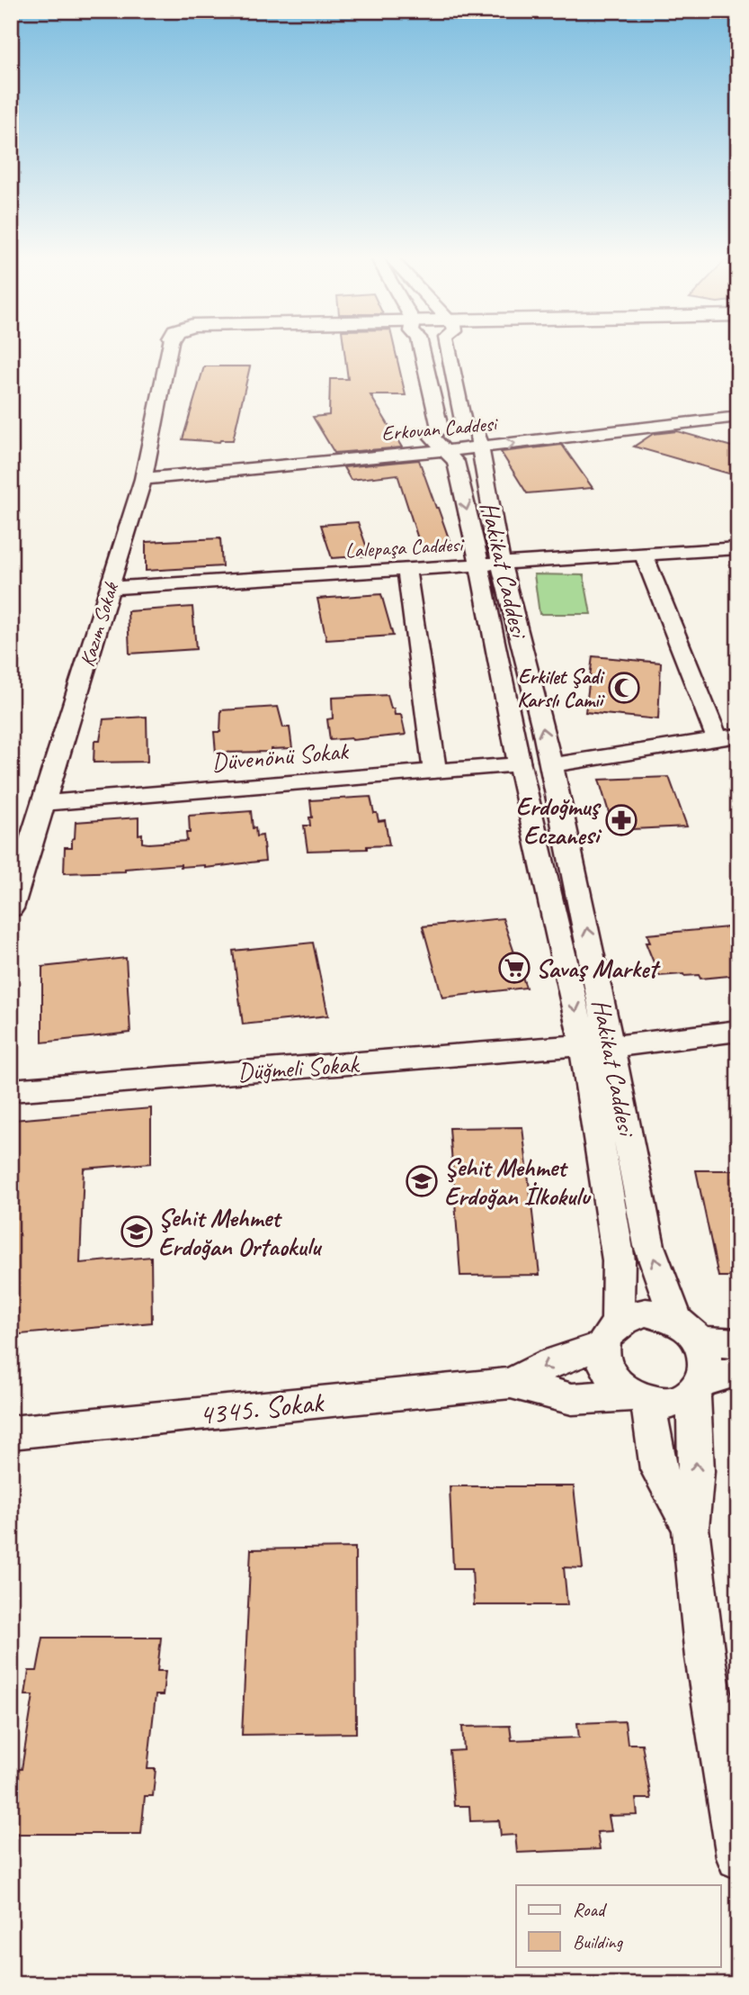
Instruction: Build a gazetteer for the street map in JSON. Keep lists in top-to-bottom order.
{
  "streets": {
    "street": [
      "Erkovan Caddesi",
      "Lalepaşa Caddesi",
      "Hakikat Caddesi",
      "Kazım Sokak",
      "Düvenönü Sokak",
      "Düğmeli Sokak",
      "4345. Sokak"
    ]
  },
  "crossings": [
    ["Erkovan Caddesi", "Hakikat Caddesi"],
    ["Erkovan Caddesi", "Kazım Sokak"],
    ["Lalepaşa Caddesi", "Hakikat Caddesi"],
    ["Lalepaşa Caddesi", "Kazım Sokak"],
    ["Hakikat Caddesi", "Düvenönü Sokak"],
    ["Hakikat Caddesi", "Düğmeli Sokak"],
    ["Hakikat Caddesi", "4345. Sokak"],
    ["Kazım Sokak", "Düvenönü Sokak"]
  ],
  "places": {
    "mosque": ["Erkilet Şadi Karslı Camii"],
    "pharmacy": ["Erdoğmuş Eczanesi"],
    "supermarket": ["Savaş Market"],
    "school or university": ["Şehit Mehmet Erdoğan İlkokulu", "Şehit Mehmet Erdoğan Ortaokulu"]
  },
  "legend": ["Road", "Building"]
}
